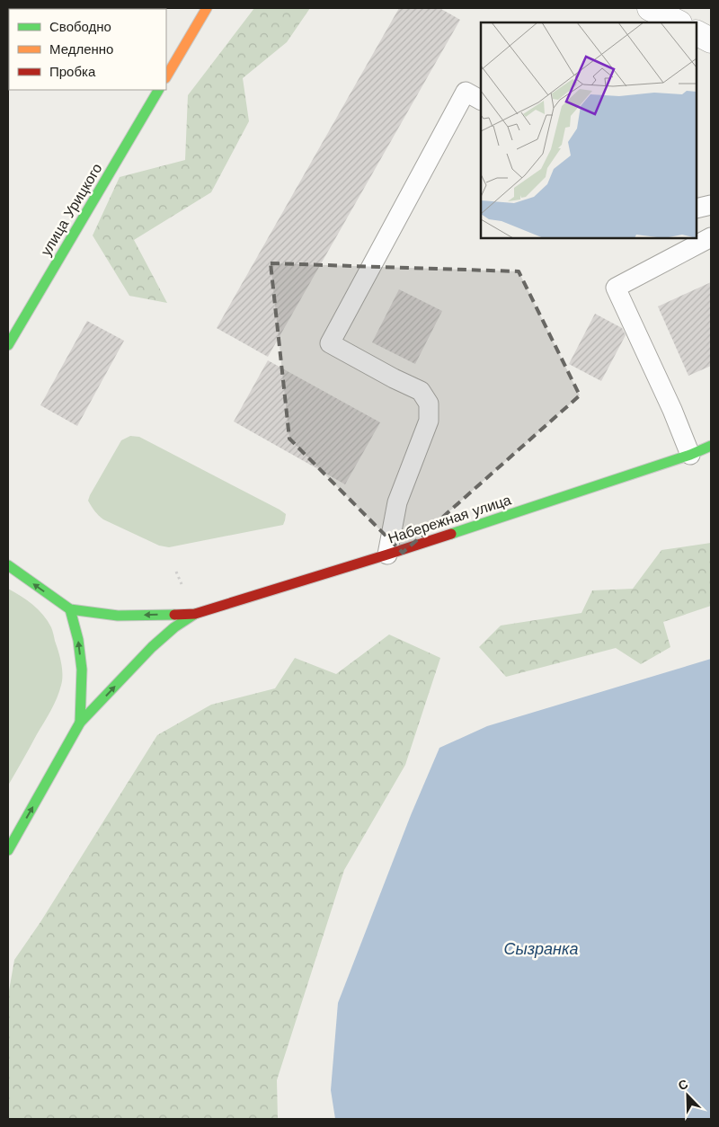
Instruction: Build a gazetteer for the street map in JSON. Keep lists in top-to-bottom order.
{
  "streets": {
    "main road": ["улица Урицкого", "Набережная улица"]
  },
  "water": ["Сызранка"],
  "legend": ["Свободно", "Медленно", "Пробка"],
  "north": "top left"
}
